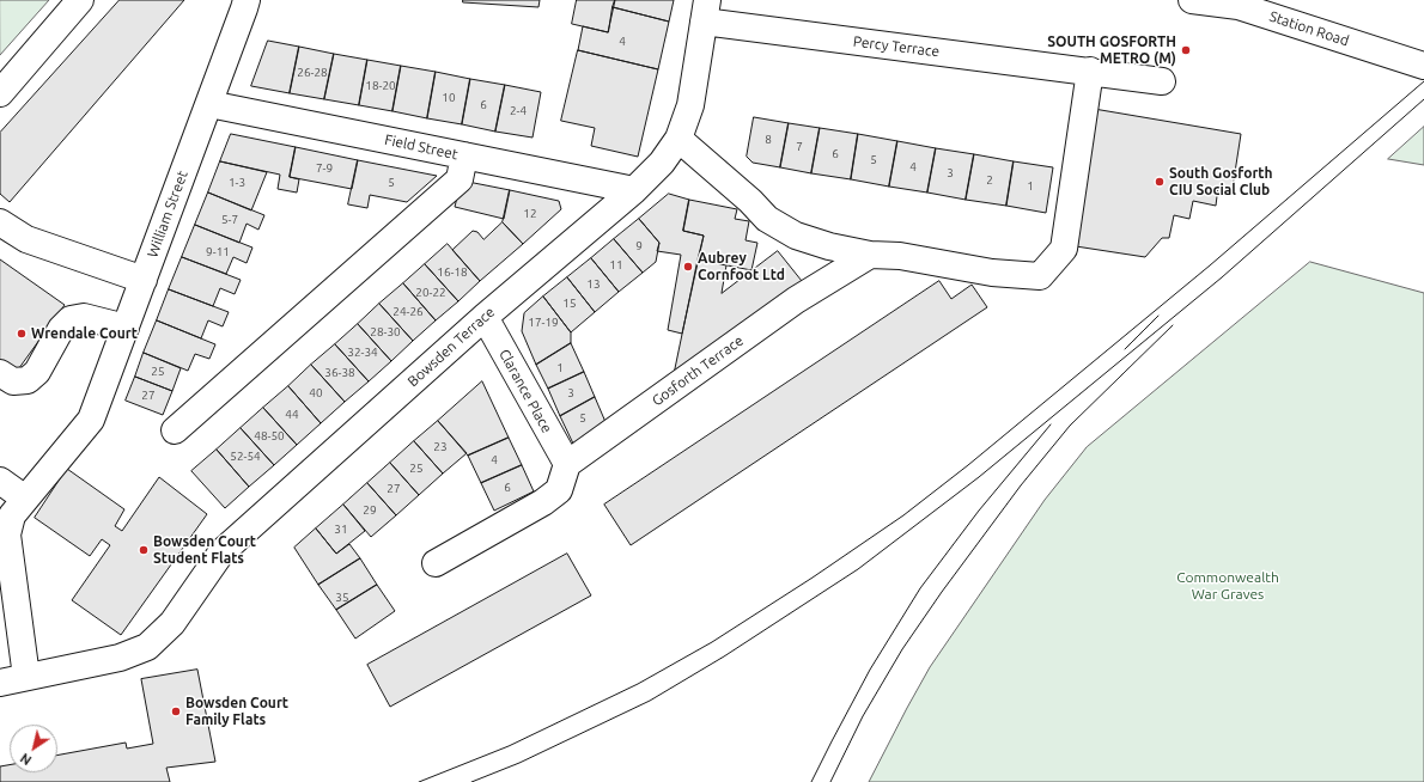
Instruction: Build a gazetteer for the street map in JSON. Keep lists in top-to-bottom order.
{
  "streets": {
    "street": [
      "Station Road",
      "Percy Terrace",
      "Field Street",
      "William Street",
      "Bowsden Terrace",
      "Gosforth Terrace",
      "Clarance Place"
    ]
  },
  "crossings": [
    ["Percy Terrace", "Bowsden Terrace"],
    ["Field Street", "William Street"],
    ["Field Street", "Bowsden Terrace"],
    ["William Street", "Bowsden Terrace"],
    ["Bowsden Terrace", "Clarance Place"],
    ["Gosforth Terrace", "Clarance Place"]
  ],
  "parks": ["Commonwealth War Graves"],
  "places": [
    "SOUTH GOSFORTH METRO (M)",
    "South Gosforth CIU Social Club",
    "Aubrey Cornfoot Ltd",
    "Wrendale Court",
    "Bowsden Court Student Flats",
    "Bowsden Court Family Flats"
  ],
  "house_numbers": [
    "4",
    "26-28",
    "18-20",
    "10",
    "6",
    "2-4",
    "8",
    "7",
    "6",
    "5",
    "4",
    "7-9",
    "3",
    "2",
    "1-3",
    "5",
    "1",
    "12",
    "5-7",
    "9",
    "9-11",
    "11",
    "16-18",
    "13",
    "20-22",
    "15",
    "24-26",
    "17-19",
    "28-30",
    "32-34",
    "1",
    "25",
    "36-38",
    "40",
    "3",
    "27",
    "44",
    "5",
    "48-50",
    "23",
    "52-54",
    "4",
    "25",
    "6",
    "27",
    "29",
    "31",
    "35"
  ],
  "north": "bottom left"
}
